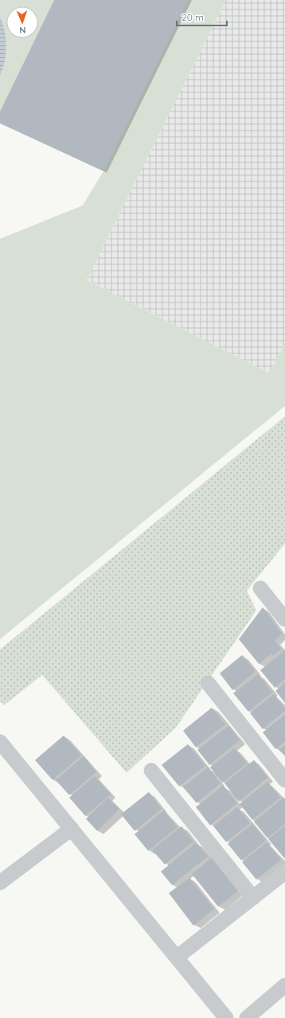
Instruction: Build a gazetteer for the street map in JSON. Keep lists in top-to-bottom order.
{
  "scale_bar": "20 m",
  "north": "bottom"
}
